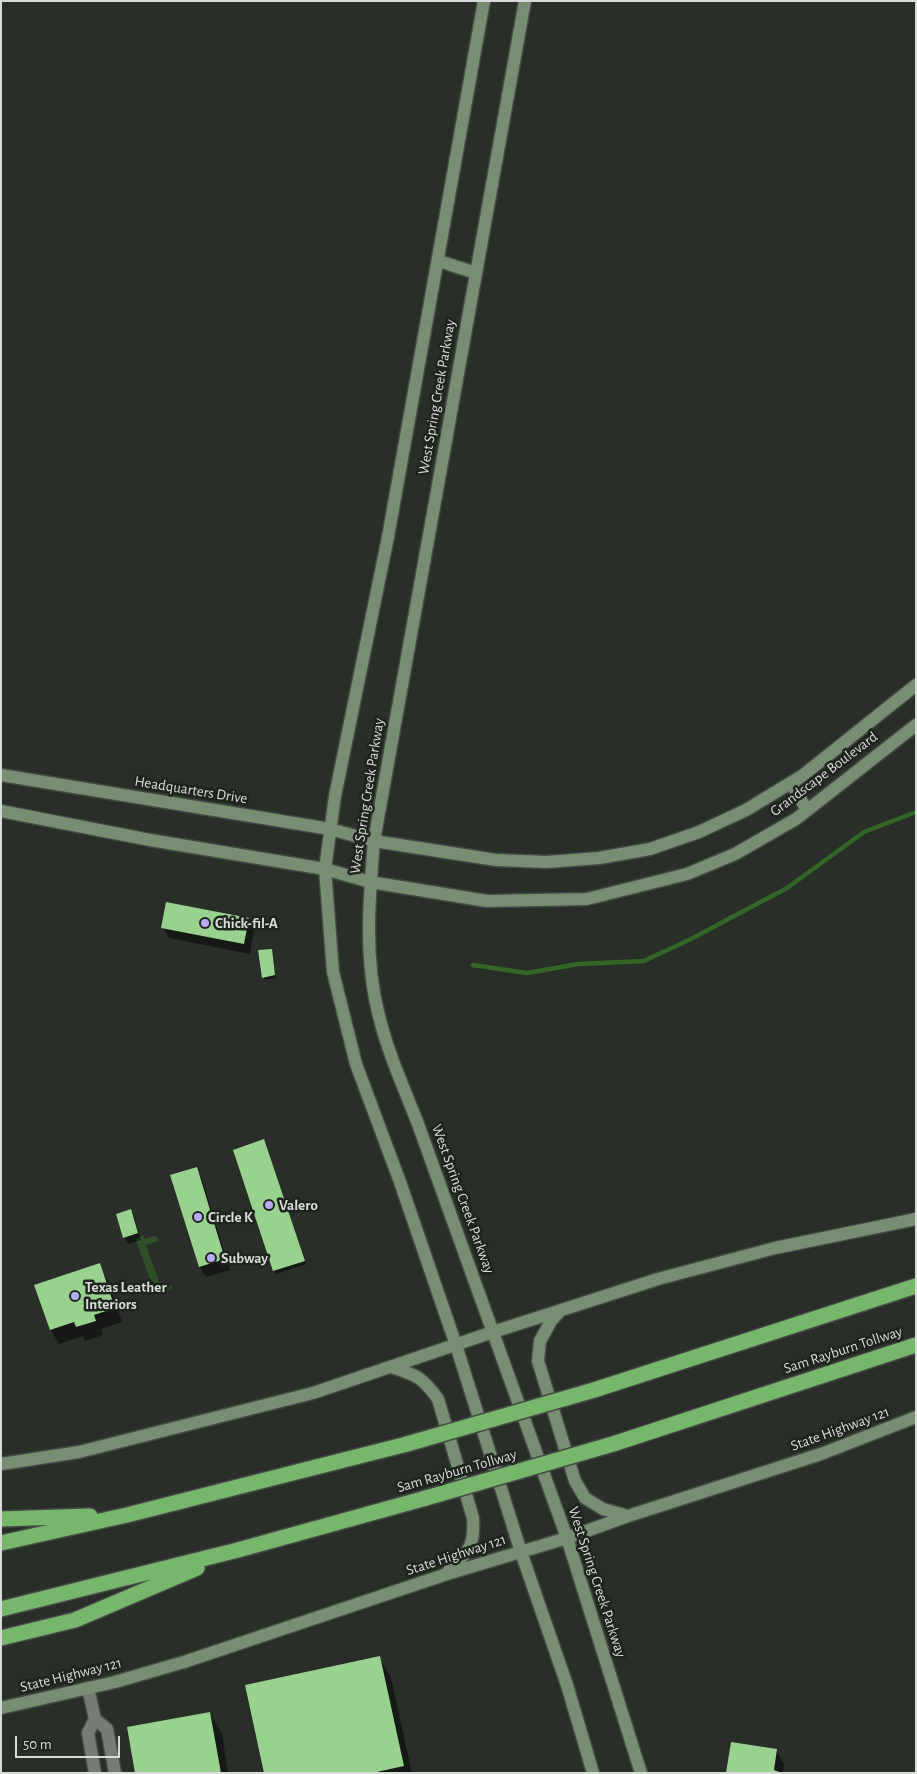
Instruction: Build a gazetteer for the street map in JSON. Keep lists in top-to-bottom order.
{
  "streets": {
    "highway": ["Sam Rayburn Tollway"],
    "main road": [
      "West Spring Creek Parkway",
      "Grandscape Boulevard",
      "Headquarters Drive",
      "State Highway 121"
    ]
  },
  "crossings": [
    ["West Spring Creek Parkway", "Grandscape Boulevard"],
    ["West Spring Creek Parkway", "Headquarters Drive"],
    ["West Spring Creek Parkway", "State Highway 121"],
    ["Grandscape Boulevard", "Headquarters Drive"]
  ],
  "places": [
    "Chick-fil-A",
    "Valero",
    "Circle K",
    "Subway",
    "Texas Leather Interiors"
  ],
  "scale_bar": "50 m"
}
